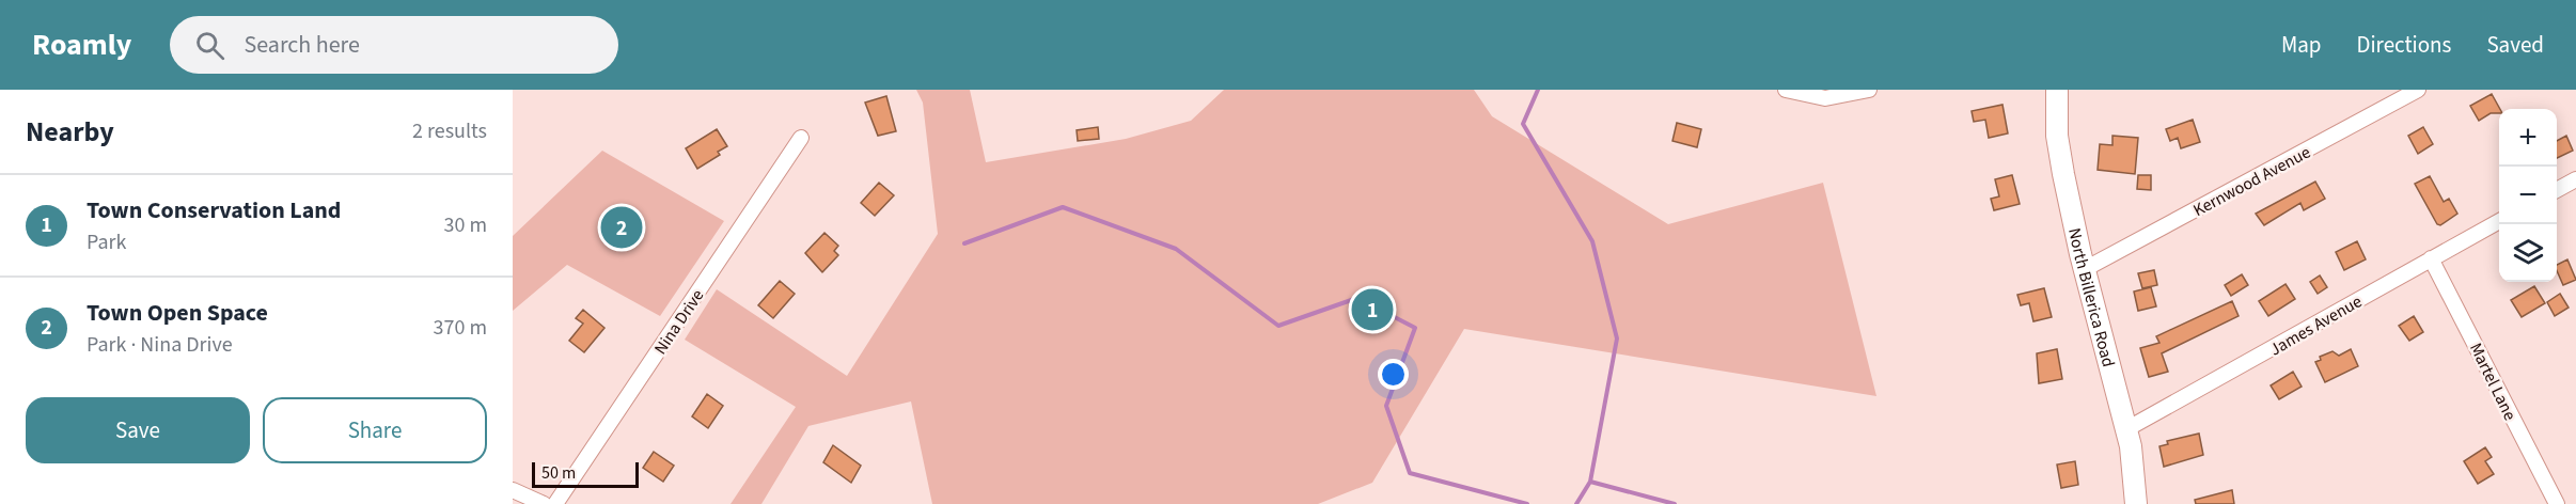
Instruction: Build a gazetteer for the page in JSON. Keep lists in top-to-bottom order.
{
  "streets": {
    "main road": ["North Billerica Road"],
    "street": [
      "Kernwood Avenue",
      "Nina Drive",
      "James Avenue",
      "Martel Lane"
    ]
  },
  "crossings": [
    ["Kernwood Avenue", "North Billerica Road"],
    ["North Billerica Road", "James Avenue"],
    ["James Avenue", "Martel Lane"]
  ],
  "scale_bar": "50 m",
  "page": {
    "header": "Roamly",
    "search": "Search here",
    "nav": ["Map", "Directions", "Saved"],
    "heading": ["Nearby", "2 results"],
    "map_buttons": ["+", "−"],
    "list": [
      {
        "mark": "1",
        "name": "Town Conservation Land",
        "note": "Park",
        "value": "30 m"
      },
      {
        "mark": "2",
        "name": "Town Open Space",
        "note": "Park · Nina Drive",
        "value": "370 m"
      }
    ],
    "pins": ["2", "1"],
    "buttons": ["Save", "Share"],
    "scale": "50 m"
  }
}
